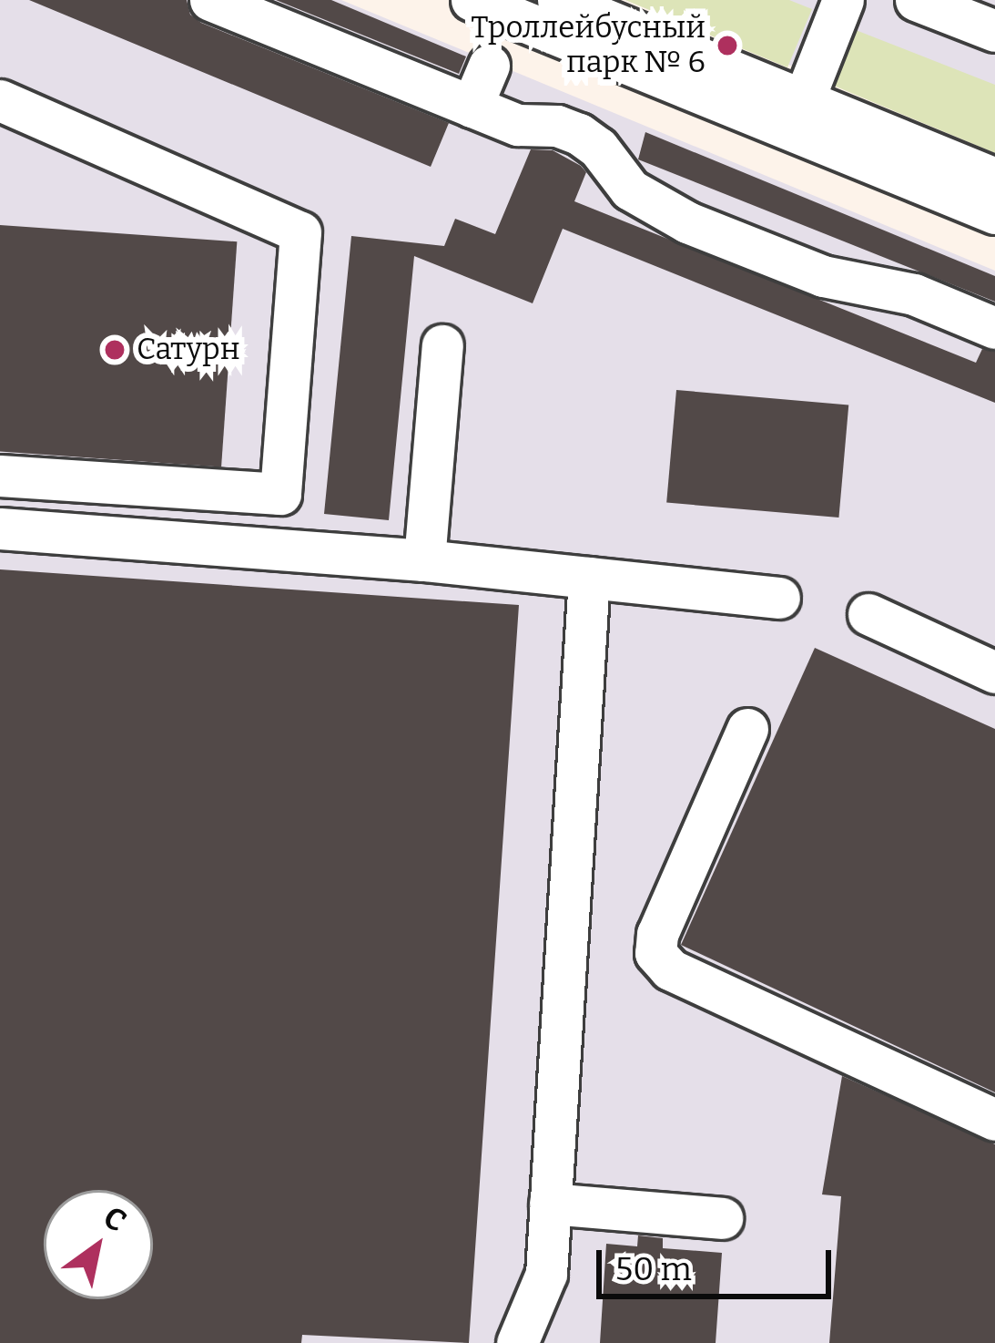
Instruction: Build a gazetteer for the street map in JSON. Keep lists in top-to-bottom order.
{
  "places": ["Троллейбусный парк № 6", "Сатурн"],
  "scale_bar": "50 m",
  "north": "top right"
}
